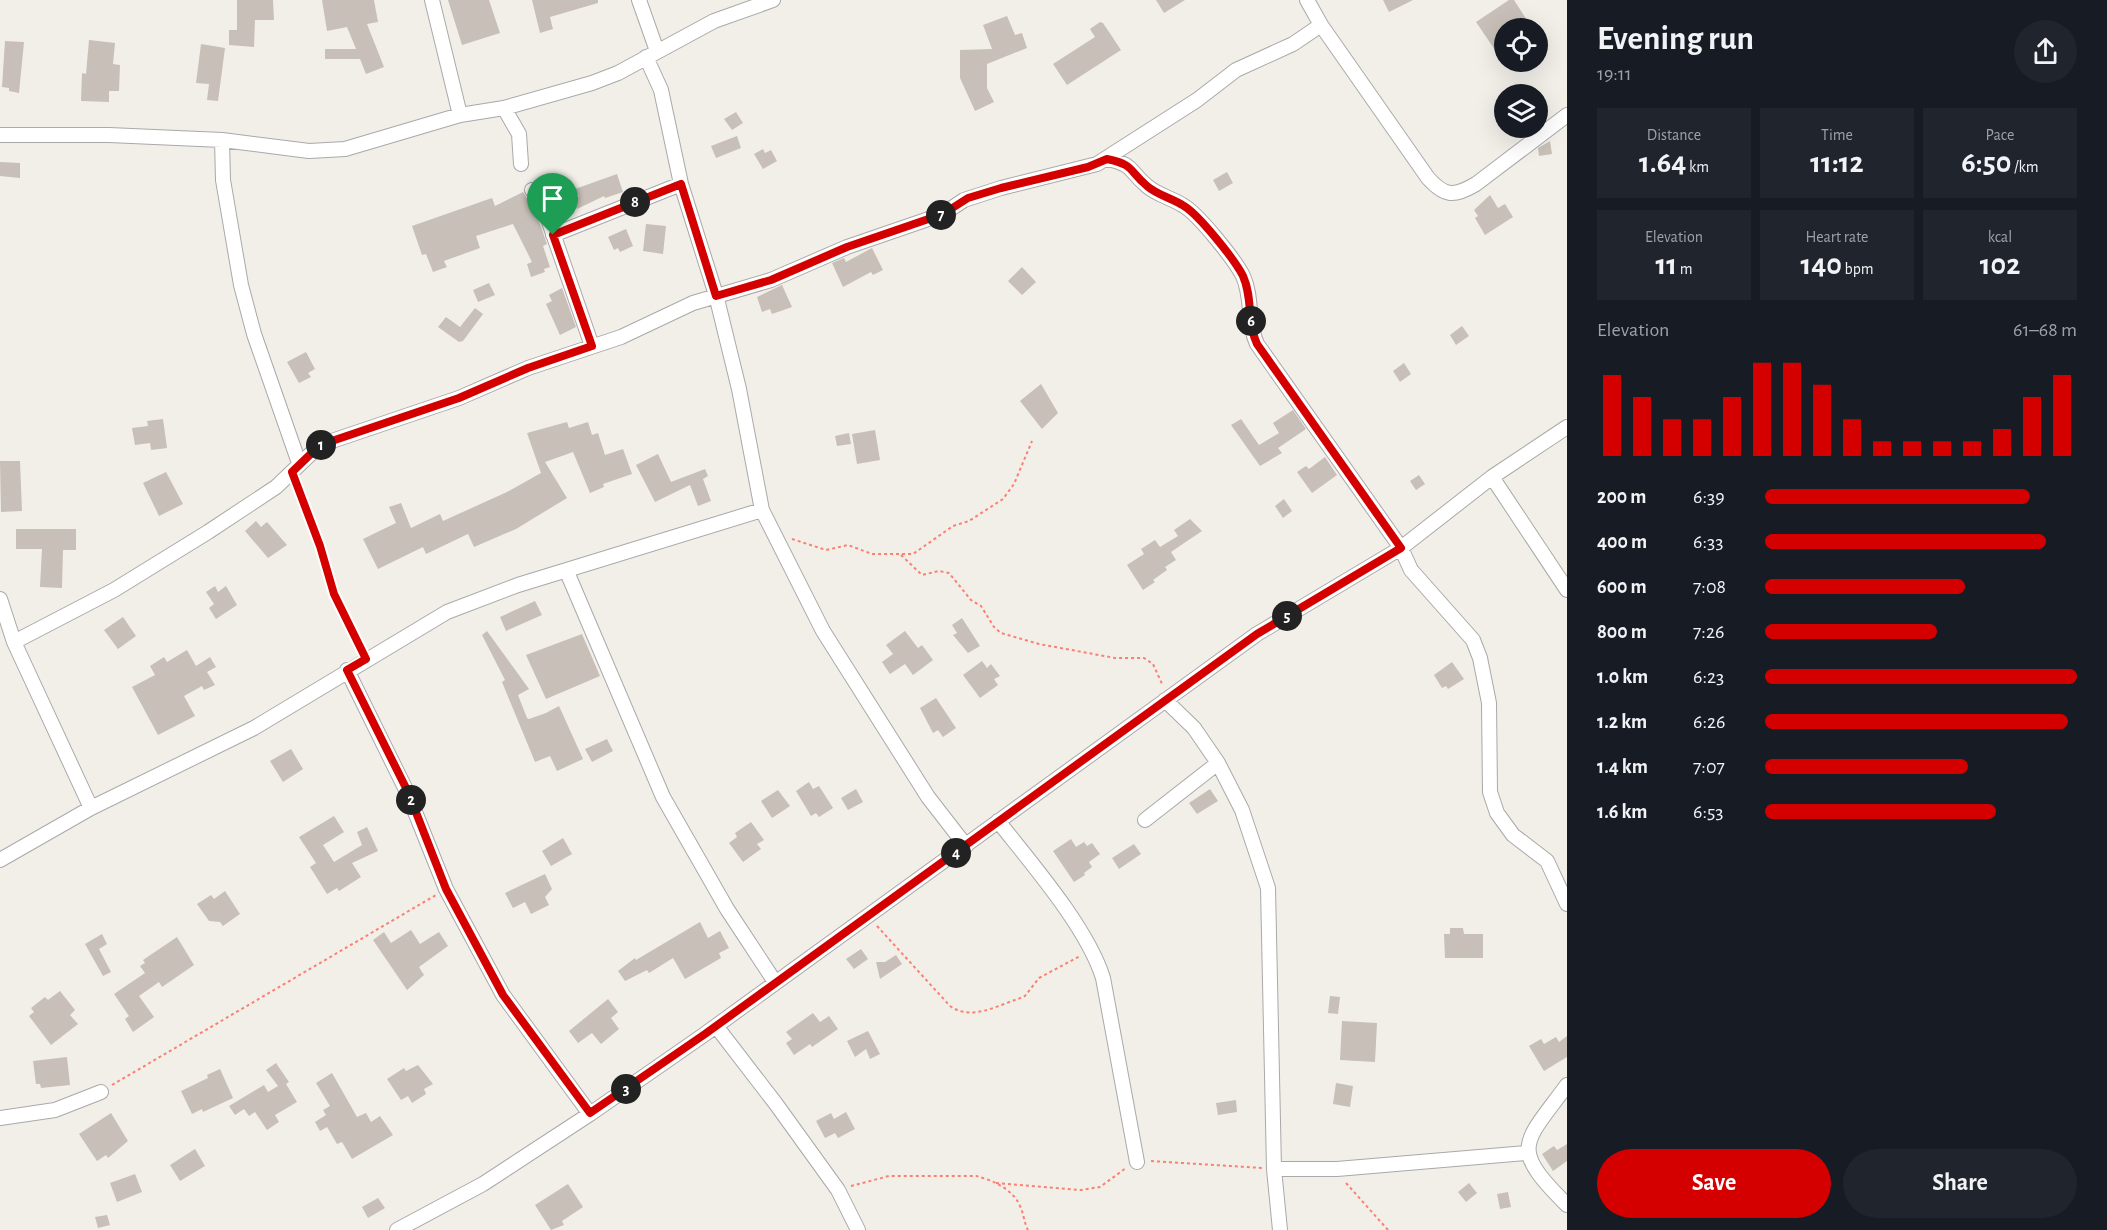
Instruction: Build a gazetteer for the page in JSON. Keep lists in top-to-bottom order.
{
  "page": {
    "heading": ["Evening run", "19:11"],
    "stats": [
      ["Distance", "1.64 km"],
      ["Time", "11:12"],
      ["Pace", "6:50 /km"],
      ["Elevation", "11 m"],
      ["Heart rate", "140 bpm"],
      ["kcal", "102"]
    ],
    "pins": [
      "8",
      "7",
      "6",
      "1",
      "5",
      "2",
      "4",
      "3"
    ],
    "chart": ["Elevation", "61–68 m"],
    "list": [
      {
        "name": "200 m",
        "note": "6:39"
      },
      {
        "name": "400 m",
        "note": "6:33"
      },
      {
        "name": "600 m",
        "note": "7:08"
      },
      {
        "name": "800 m",
        "note": "7:26"
      },
      {
        "name": "1.0 km",
        "note": "6:23"
      },
      {
        "name": "1.2 km",
        "note": "6:26"
      },
      {
        "name": "1.4 km",
        "note": "7:07"
      },
      {
        "name": "1.6 km",
        "note": "6:53"
      }
    ],
    "buttons": ["Save", "Share"]
  }
}
